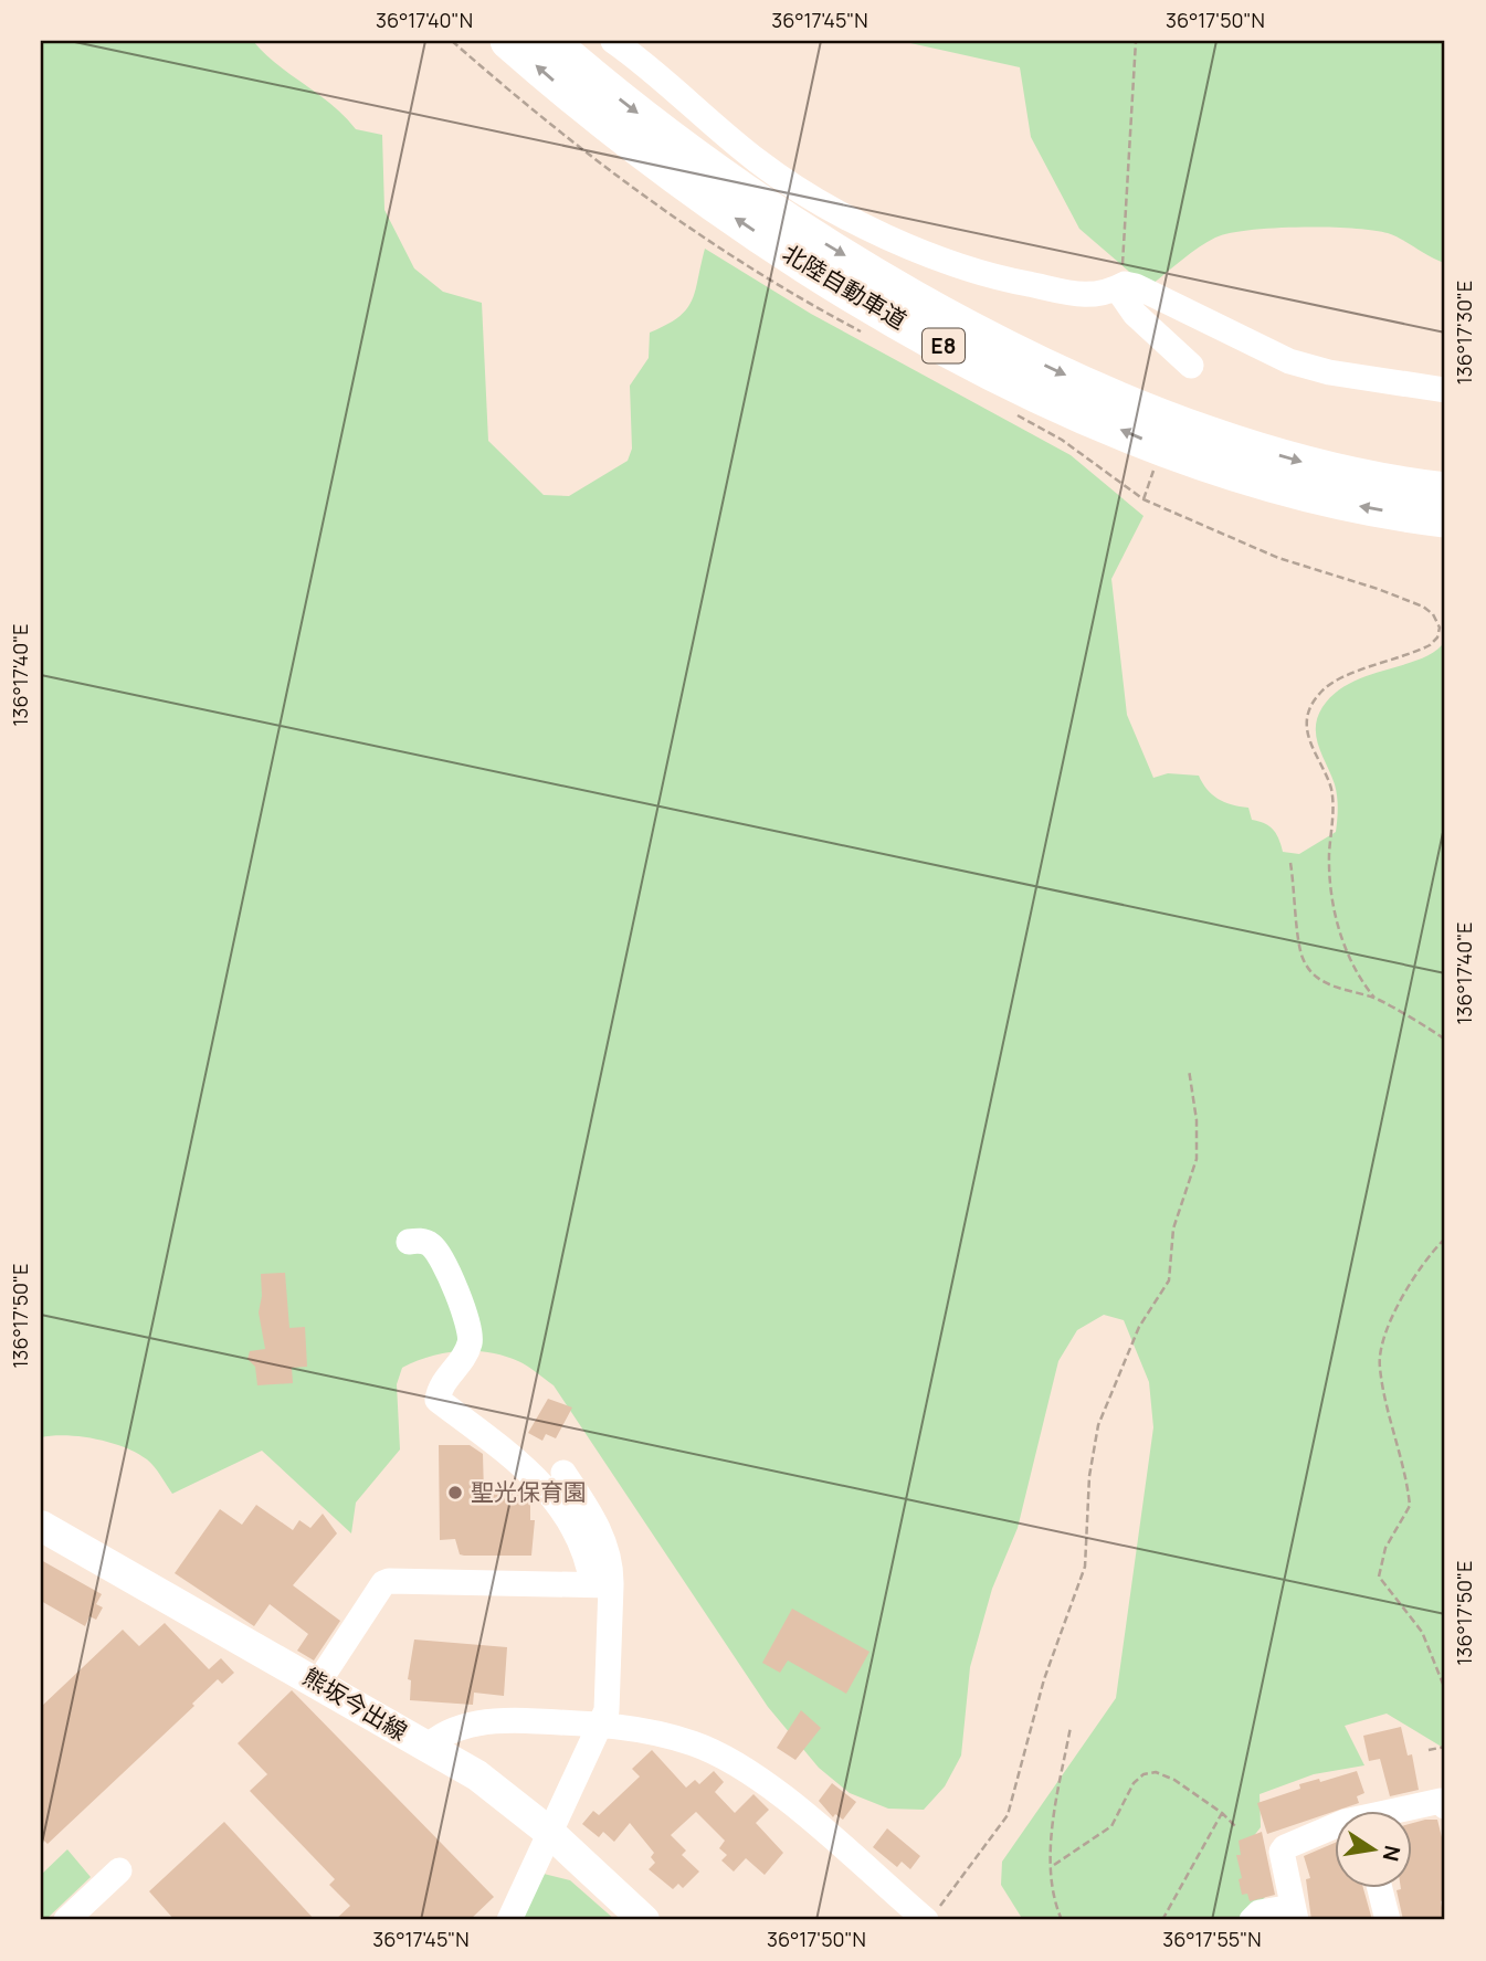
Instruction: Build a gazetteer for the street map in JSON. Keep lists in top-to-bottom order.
{
  "streets": {
    "highway": ["北陸自動車道", "E8"],
    "main road": ["熊坂今出線"]
  },
  "places": ["聖光保育園"],
  "north": "right",
  "coordinates": [
    "36°17'40\"N",
    "36°17'45\"N",
    "36°17'50\"N",
    "136°17'30\"E",
    "136°17'40\"E",
    "136°17'50\"E",
    "36°17'55\"N"
  ]
}
